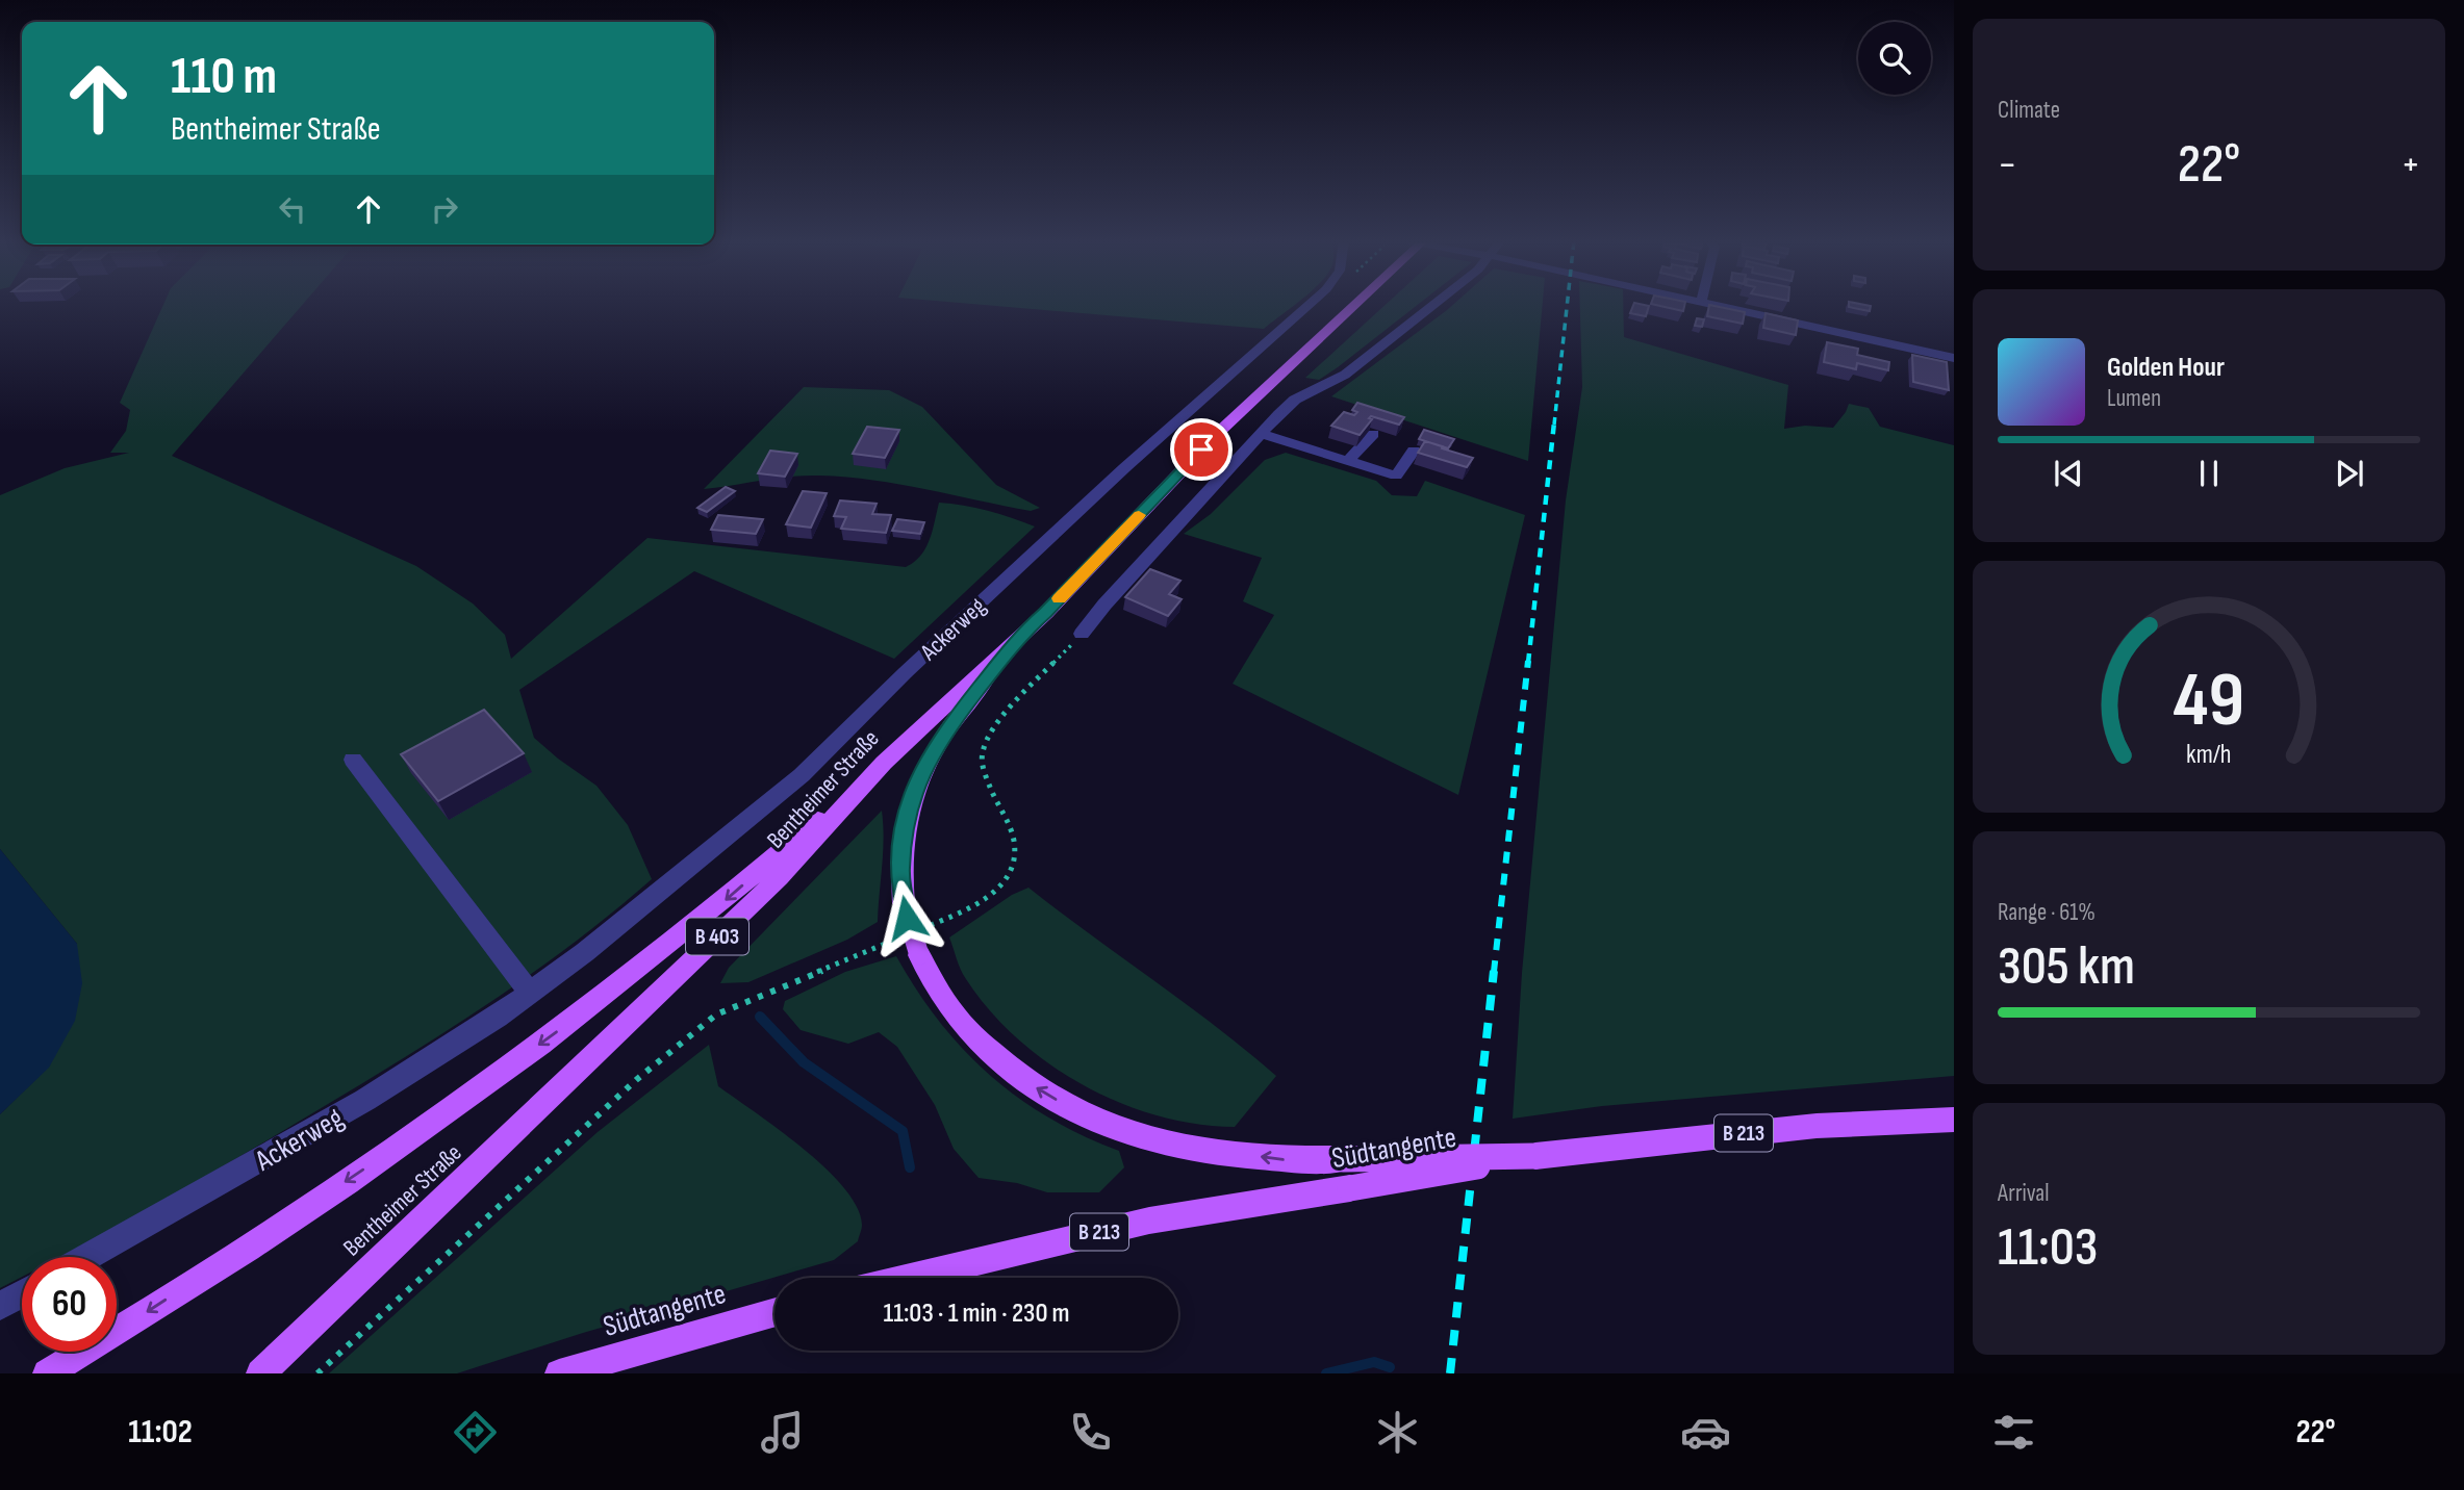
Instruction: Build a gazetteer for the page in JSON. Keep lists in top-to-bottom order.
{
  "streets": {
    "main road": [
      "Bentheimer Straße",
      "B 403",
      "B 213",
      "Südtangente"
    ],
    "street": ["Ackerweg"]
  },
  "page": {
    "tile": [
      "Climate",
      ["Range · 61%", "305 km"],
      ["Arrival", "11:03"]
    ],
    "turn": ["110 m", "Bentheimer Straße"],
    "heat": ["−", "22°", "+"],
    "song": ["Golden Hour", "Lumen"],
    "limit": "60",
    "trip": "11:03 · 1 min · 230 m",
    "tabs": ["11:02", "22°"],
    "gauge": ["49", "km/h"]
  }
}
